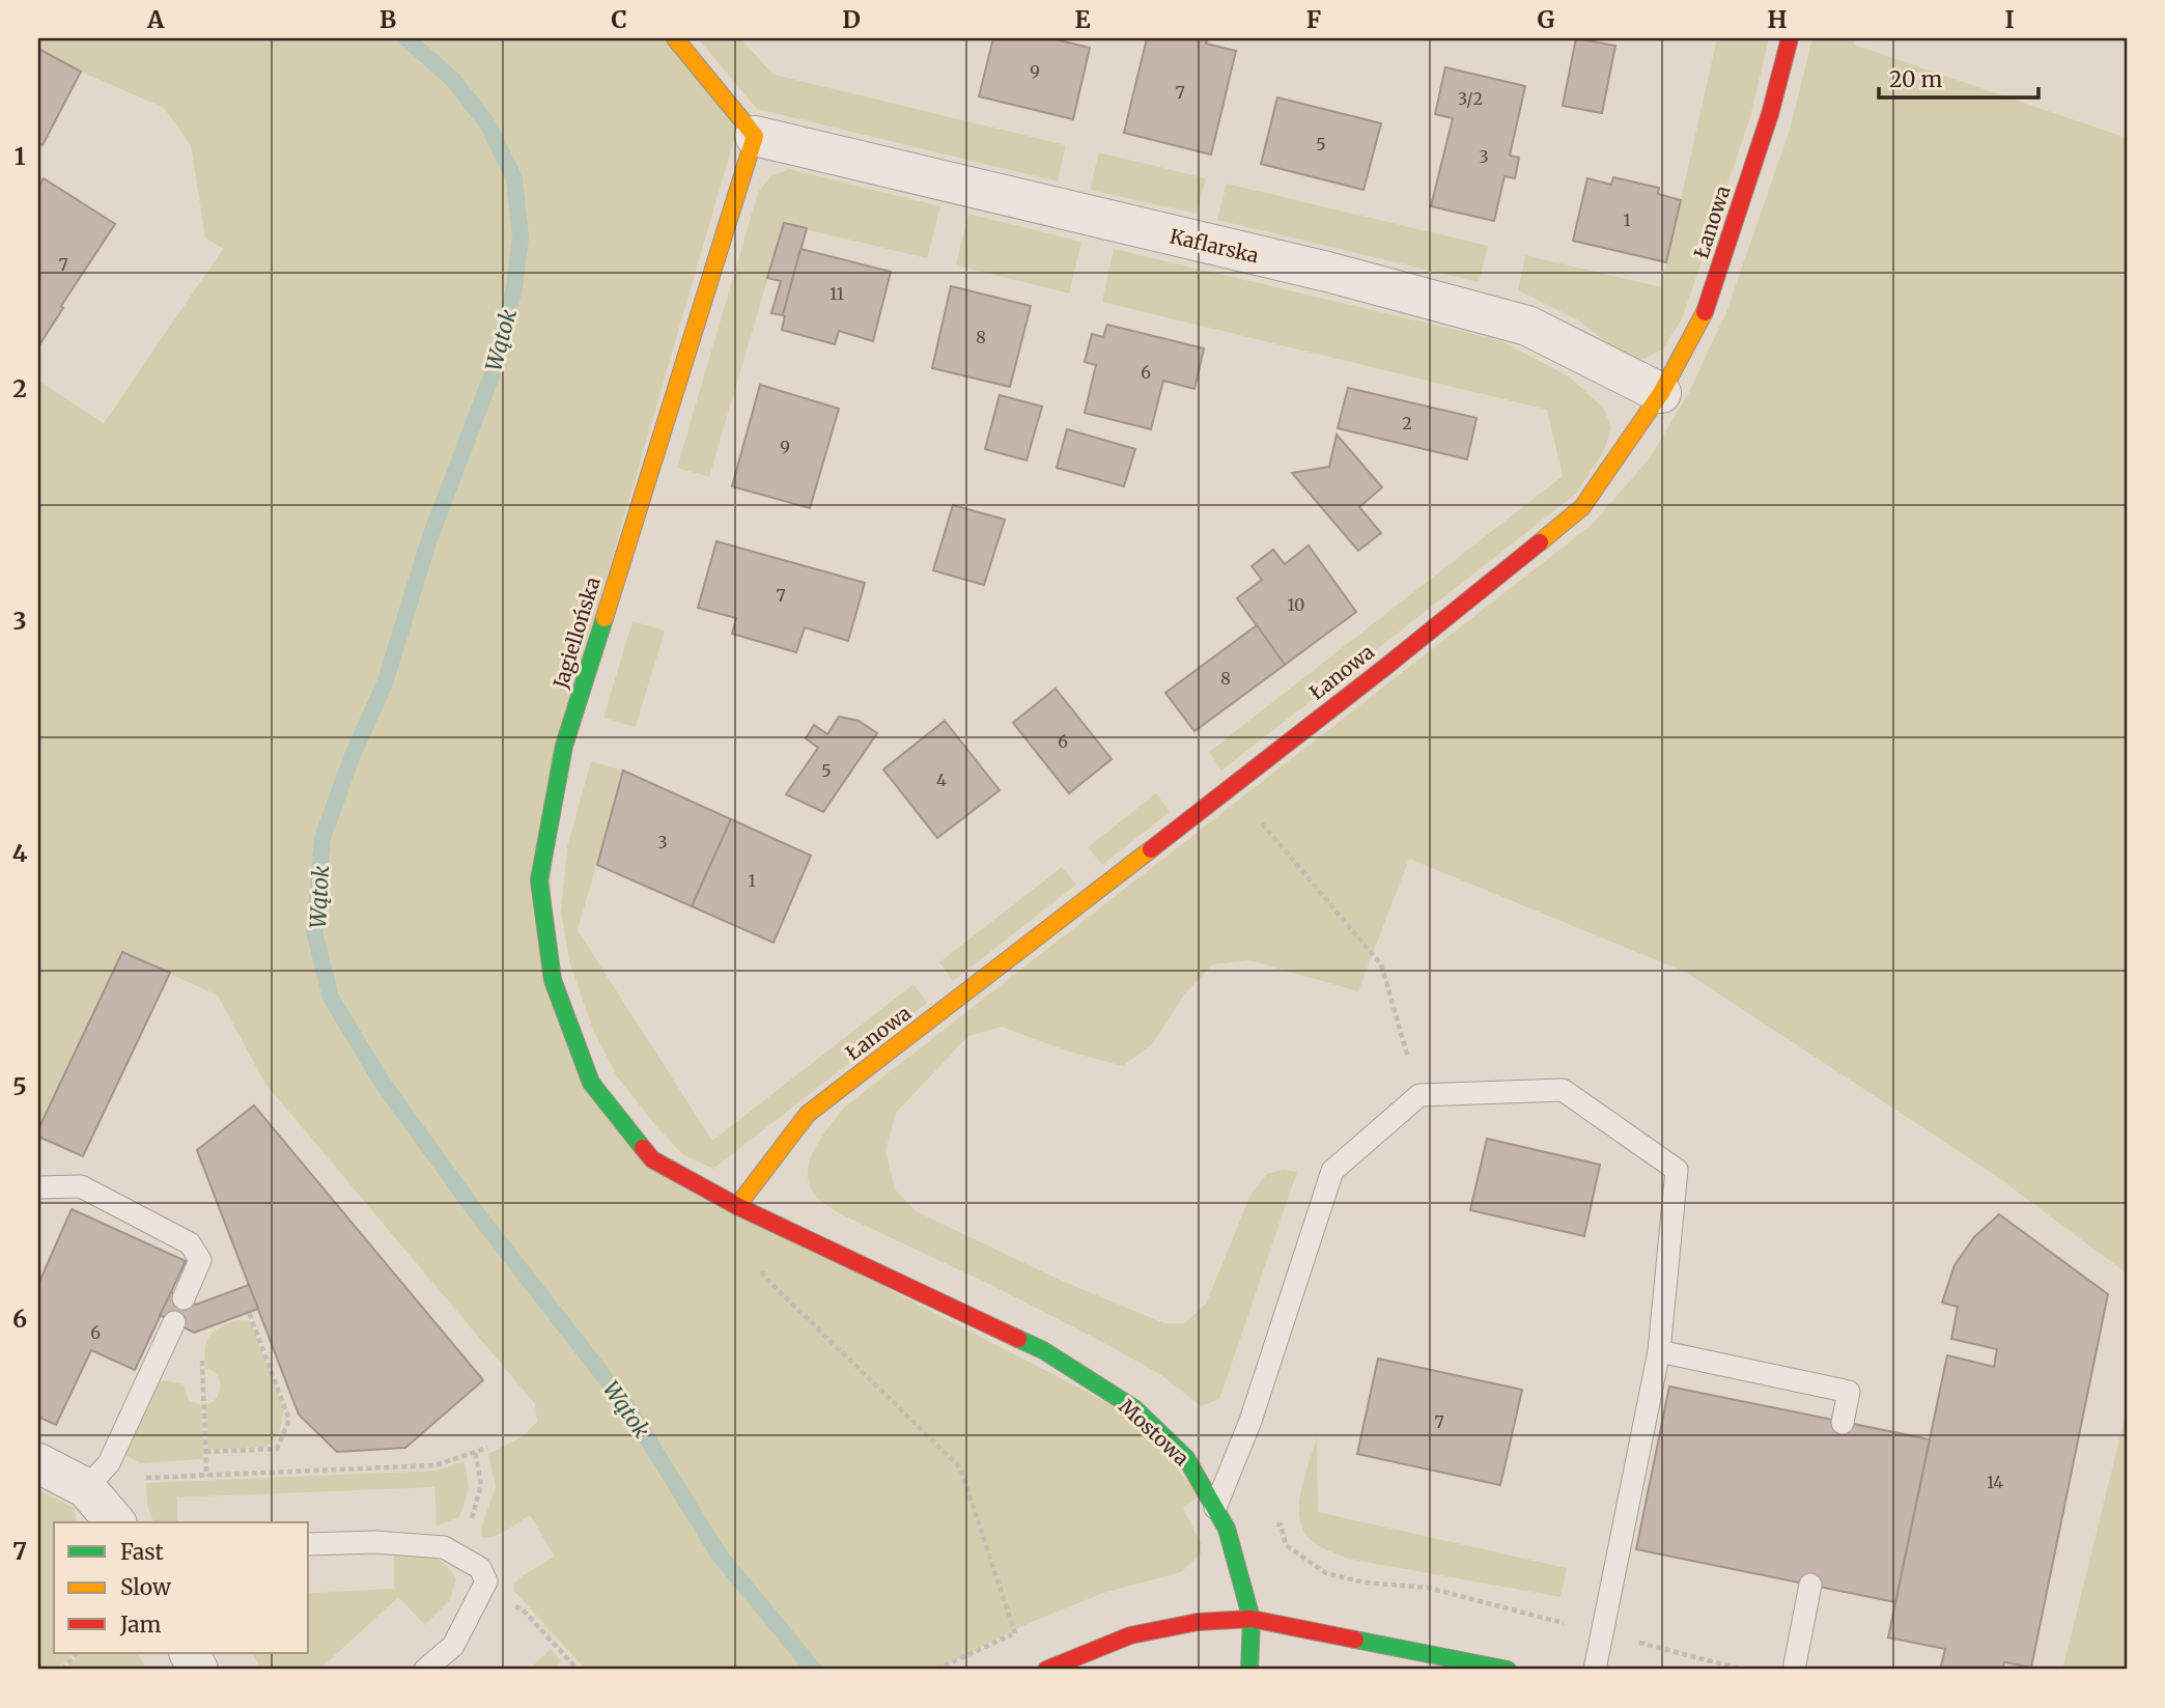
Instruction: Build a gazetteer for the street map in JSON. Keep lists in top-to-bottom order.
{
  "streets": {
    "street": [
      "Łanowa",
      "Kaflarska",
      "Jagiellońska",
      "Mostowa"
    ]
  },
  "crossings": [
    ["Łanowa", "Kaflarska"],
    ["Łanowa", "Jagiellońska"],
    ["Łanowa", "Mostowa"],
    ["Kaflarska", "Jagiellońska"],
    ["Jagiellońska", "Mostowa"]
  ],
  "water": ["Wątok"],
  "house_numbers": [
    "9",
    "7",
    "3/2",
    "5",
    "3",
    "1",
    "7",
    "11",
    "8",
    "6",
    "2",
    "9",
    "7",
    "10",
    "8",
    "6",
    "5",
    "4",
    "3",
    "1",
    "6",
    "7",
    "14"
  ],
  "legend": ["Fast", "Slow", "Jam"],
  "scale_bar": "20 m",
  "grid": {
    "columns": [
      "A",
      "B",
      "C",
      "D",
      "E",
      "F",
      "G",
      "H",
      "I"
    ],
    "rows": [
      "1",
      "2",
      "3",
      "4",
      "5",
      "6",
      "7"
    ]
  }
}
